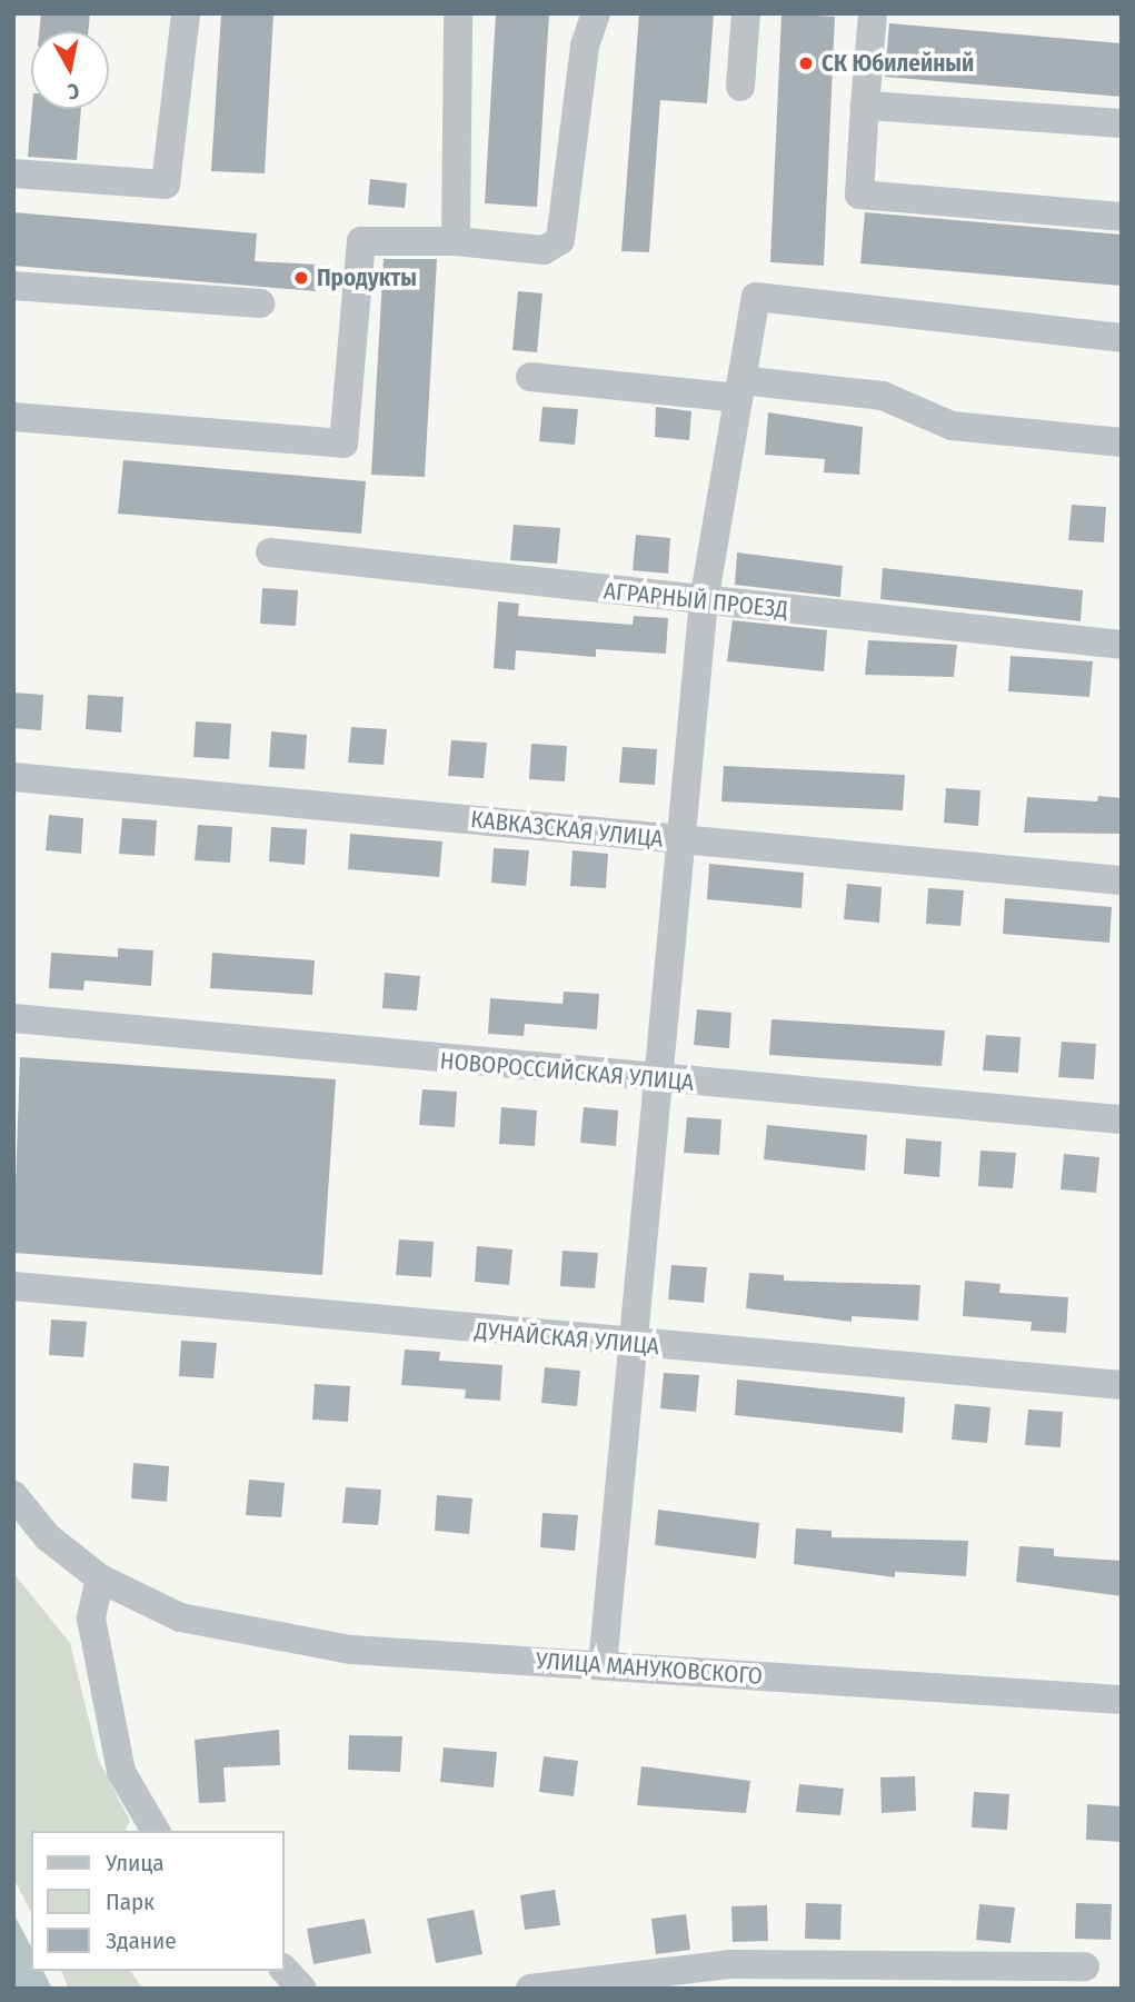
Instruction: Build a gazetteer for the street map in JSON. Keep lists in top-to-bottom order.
{
  "streets": {
    "street": [
      "АГРАРНЫЙ ПРОЕЗД",
      "КАВКАЗСКАЯ УЛИЦА",
      "НОВОРОССИЙСКАЯ УЛИЦА",
      "ДУНАЙСКАЯ УЛИЦА",
      "УЛИЦА МАНУКОВСКОГО"
    ]
  },
  "places": ["СК Юбилейный", "Продукты"],
  "legend": ["Улица", "Парк", "Здание"],
  "north": "bottom"
}
